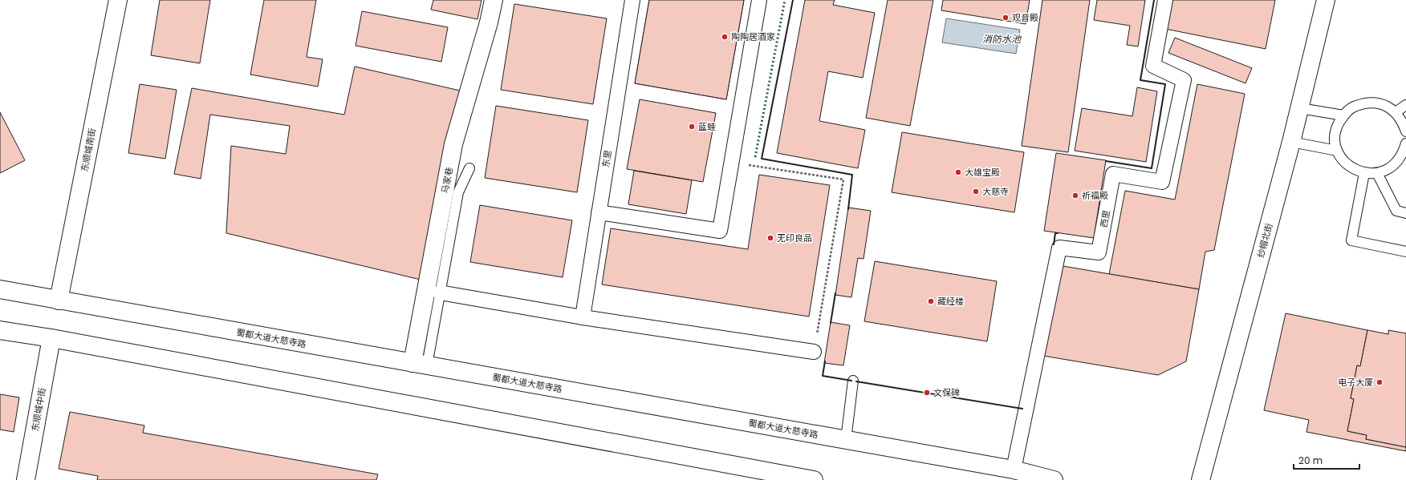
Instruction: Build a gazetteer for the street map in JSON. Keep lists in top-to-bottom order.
{
  "streets": {
    "main road": [
      "东顺城南街",
      "马家巷",
      "纱帽北街",
      "蜀都大道大慈寺路",
      "东顺城中街"
    ],
    "street": ["东里", "西里"]
  },
  "crossings": [
    ["东顺城南街", "蜀都大道大慈寺路"],
    ["马家巷", "蜀都大道大慈寺路"],
    ["西里", "蜀都大道大慈寺路"]
  ],
  "water": ["消防水池"],
  "places": [
    "观音殿",
    "陶陶居酒家",
    "蓝蛙",
    "大雄宝殿",
    "大慈寺",
    "祈福殿",
    "无印良品",
    "藏经楼",
    "电子大厦",
    "文保碑"
  ],
  "scale_bar": "20 m"
}
